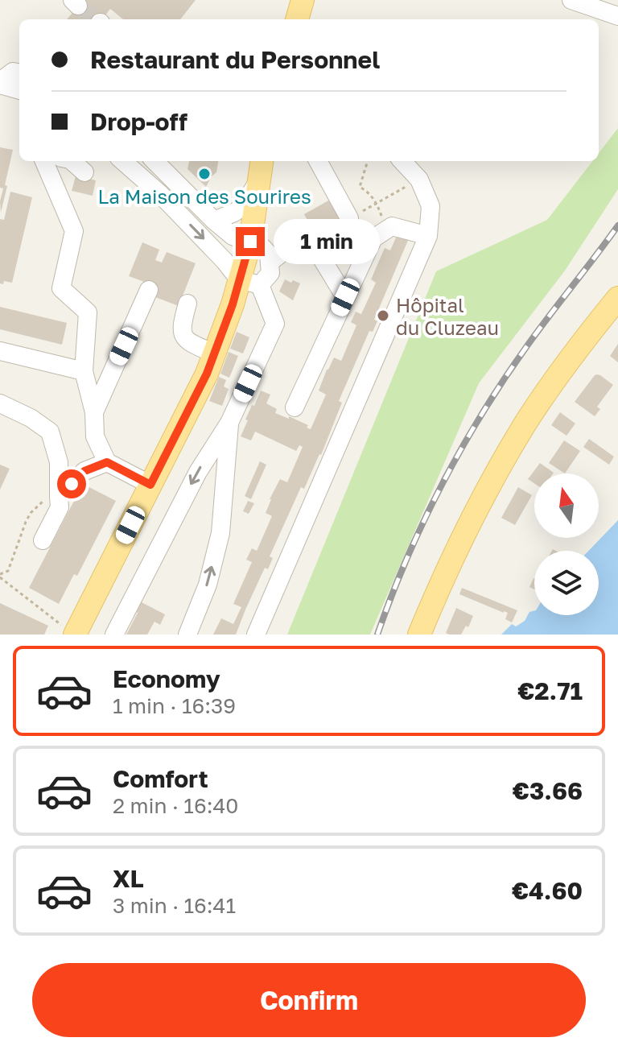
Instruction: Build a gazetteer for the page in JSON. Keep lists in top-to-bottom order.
{
  "places": ["La Maison des Sourires", "Hôpital du Cluzeau"],
  "north": "top",
  "page": {
    "banner": ["Restaurant du Personnel", "Drop-off"],
    "bubble": "1 min",
    "list": [
      {
        "name": "Economy",
        "note": "1 min · 16:39",
        "value": "€2.71"
      },
      {
        "name": "Comfort",
        "note": "2 min · 16:40",
        "value": "€3.66"
      },
      {
        "name": "XL",
        "note": "3 min · 16:41",
        "value": "€4.60"
      }
    ],
    "buttons": "Confirm"
  }
}
